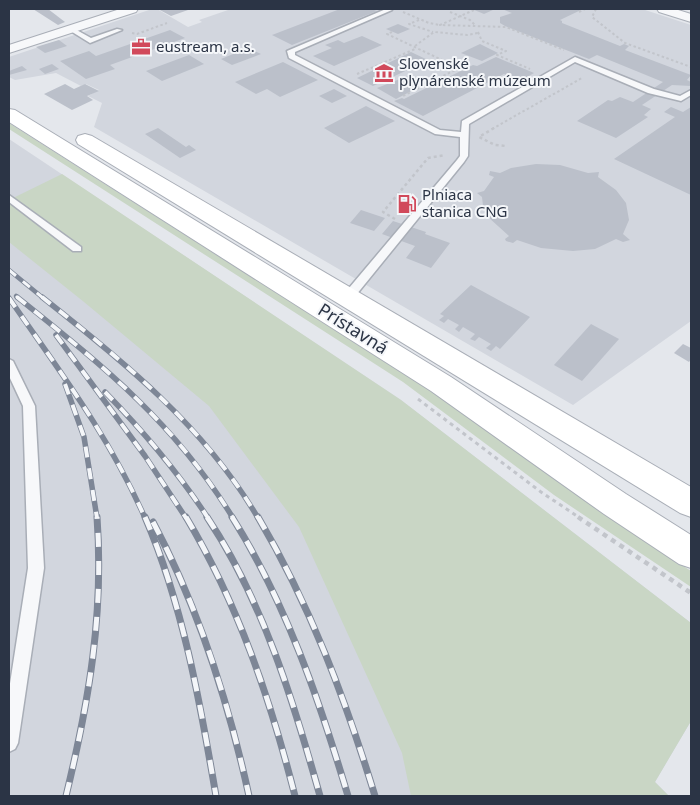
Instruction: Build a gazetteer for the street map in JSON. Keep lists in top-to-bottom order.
{
  "streets": {
    "main road": ["Prístavná"]
  },
  "places": {
    "office": ["eustream, a.s."],
    "museum": ["Slovenské plynárenské múzeum"],
    "fuel station": ["Plniaca stanica CNG"]
  }
}
